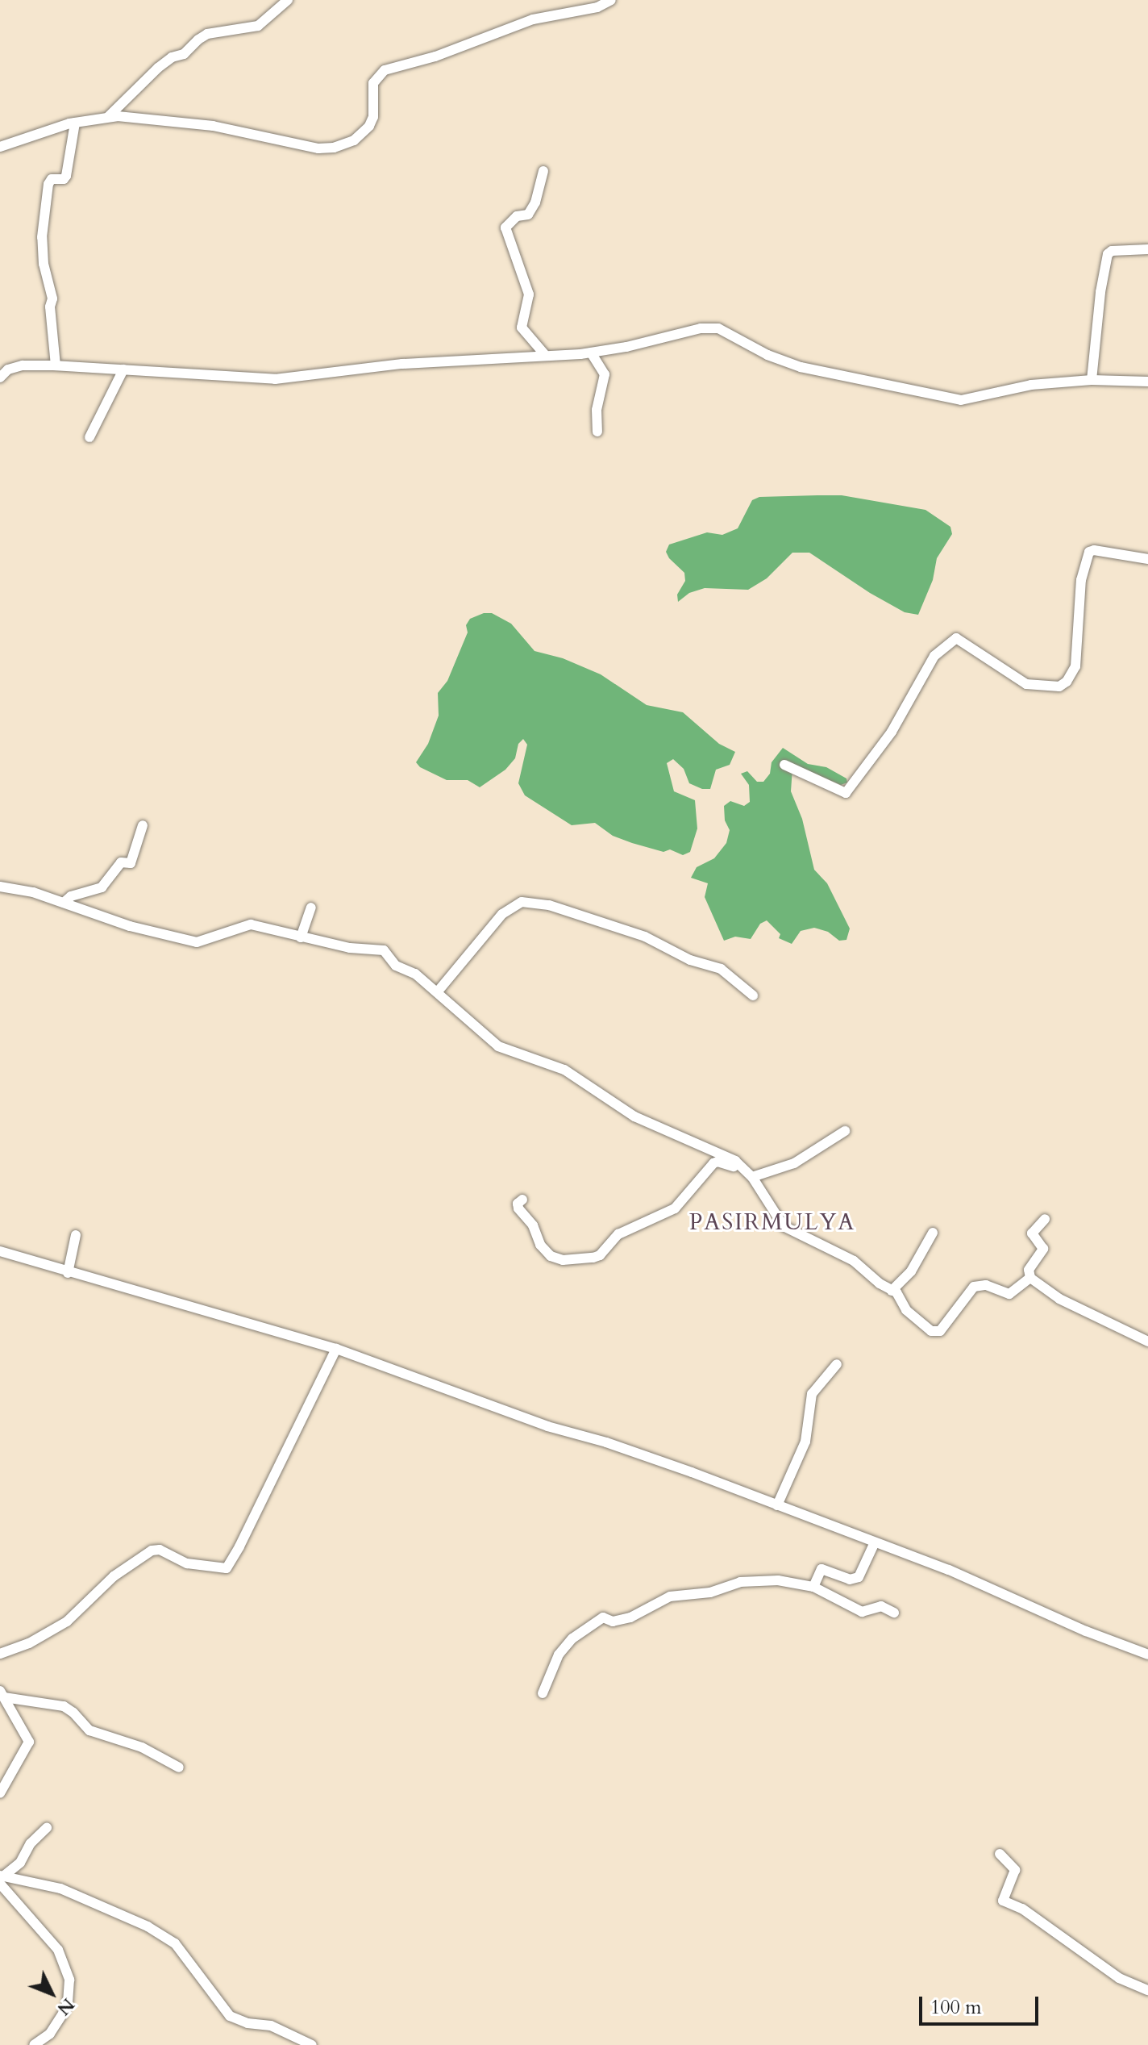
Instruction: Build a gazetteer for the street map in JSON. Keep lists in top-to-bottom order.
{
  "districts": ["PASIRMULYA"],
  "scale_bar": "100 m",
  "north": "bottom right"
}
